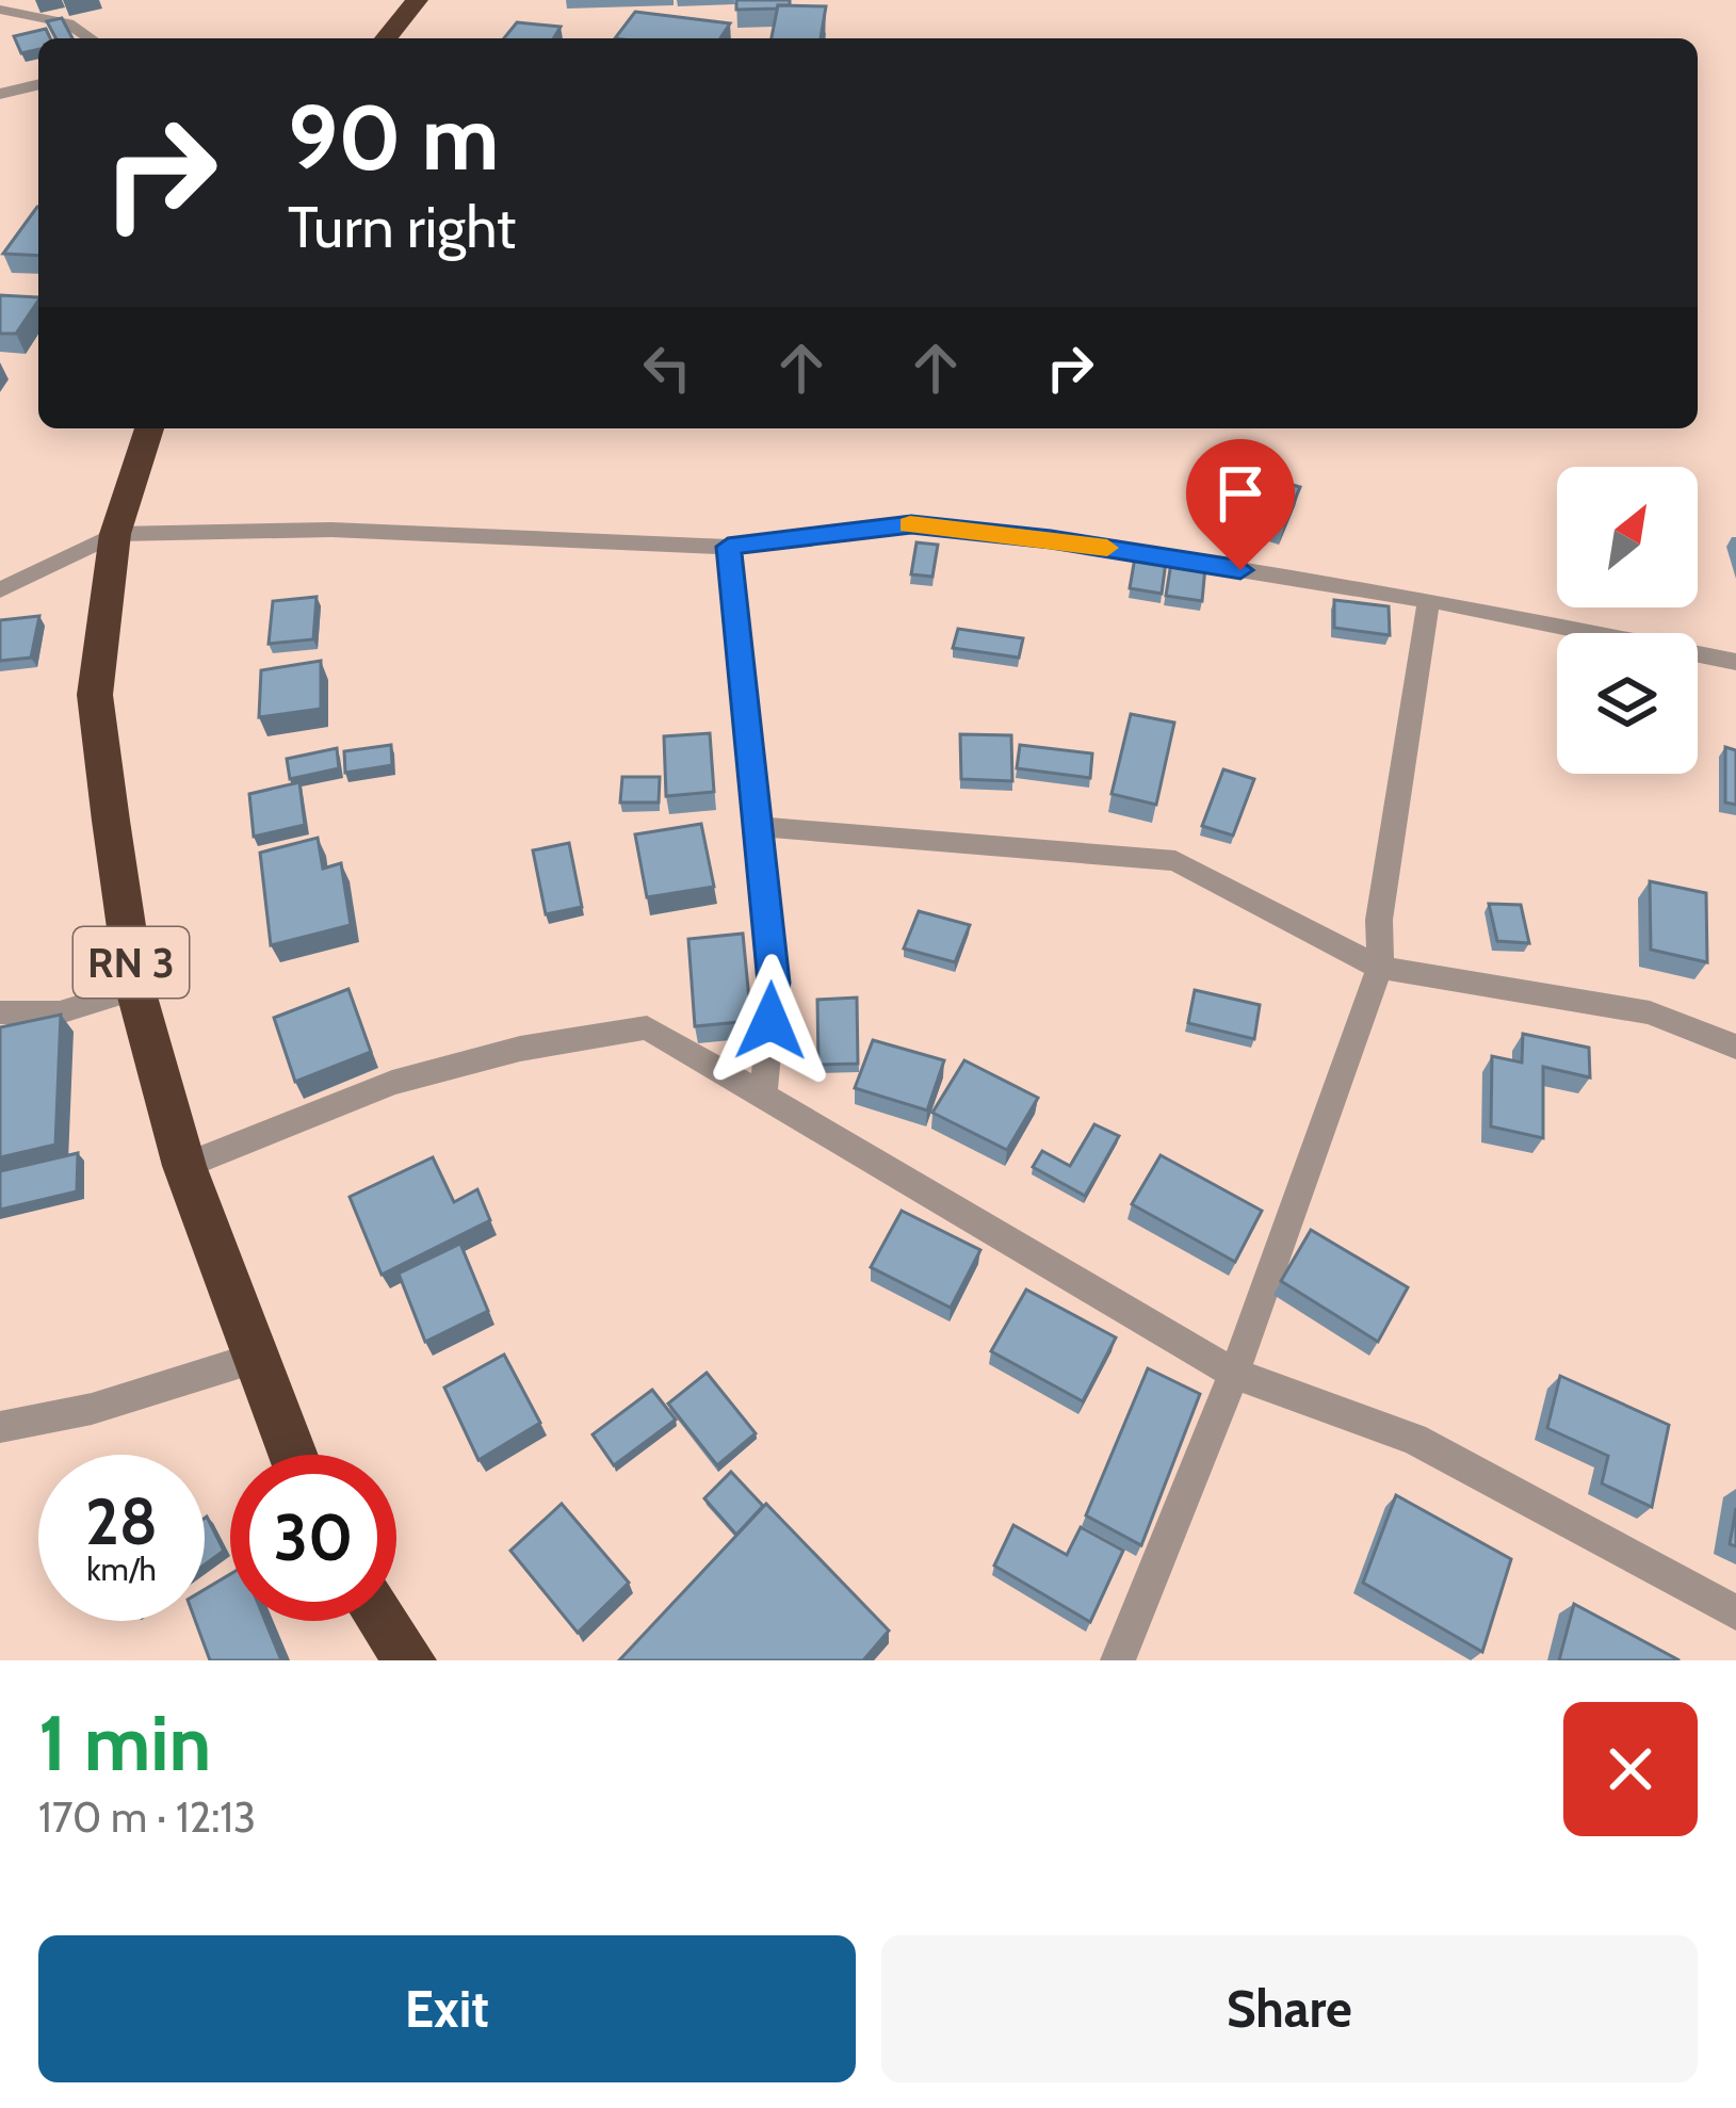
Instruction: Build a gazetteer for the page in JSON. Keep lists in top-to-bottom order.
{
  "streets": {
    "highway": ["RN 3"]
  },
  "north": "top right",
  "page": {
    "turn": ["90 m", "Turn right"],
    "speed": "28 km/h",
    "limit": "30",
    "heading": ["1 min", "170 m · 12:13"],
    "buttons": ["Exit", "Share"]
  }
}
